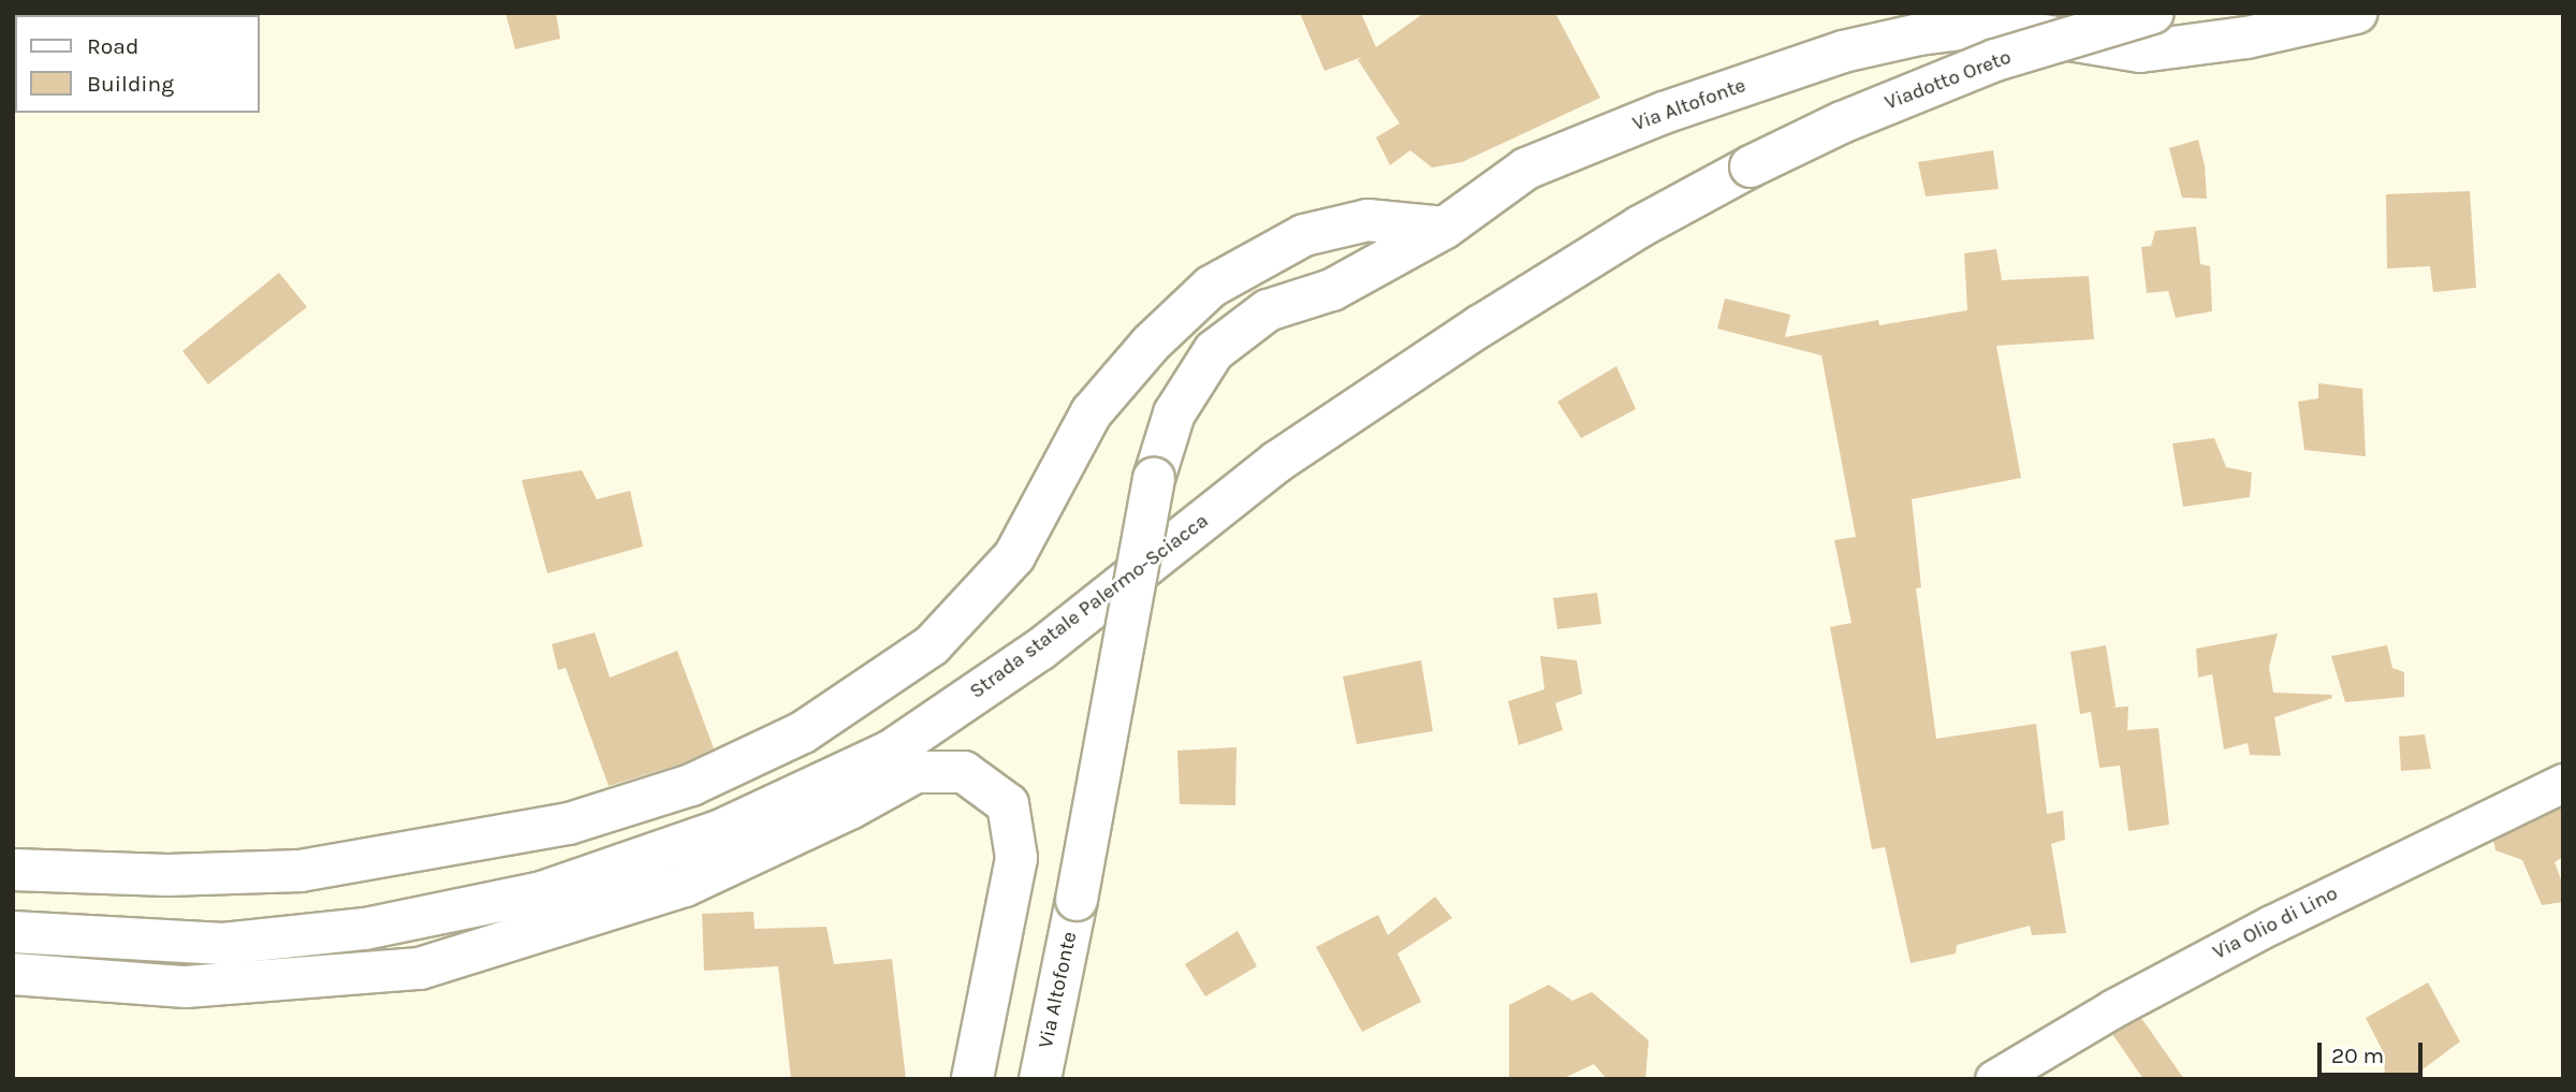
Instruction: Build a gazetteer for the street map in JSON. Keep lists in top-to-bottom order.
{
  "streets": {
    "main road": ["Viadotto Oreto", "Via Altofonte", "Strada statale Palermo-Sciacca"],
    "street": ["Via Olio di Lino"]
  },
  "crossings": [
    ["Viadotto Oreto", "Strada statale Palermo-Sciacca"]
  ],
  "legend": ["Road", "Building"],
  "scale_bar": "20 m"
}
